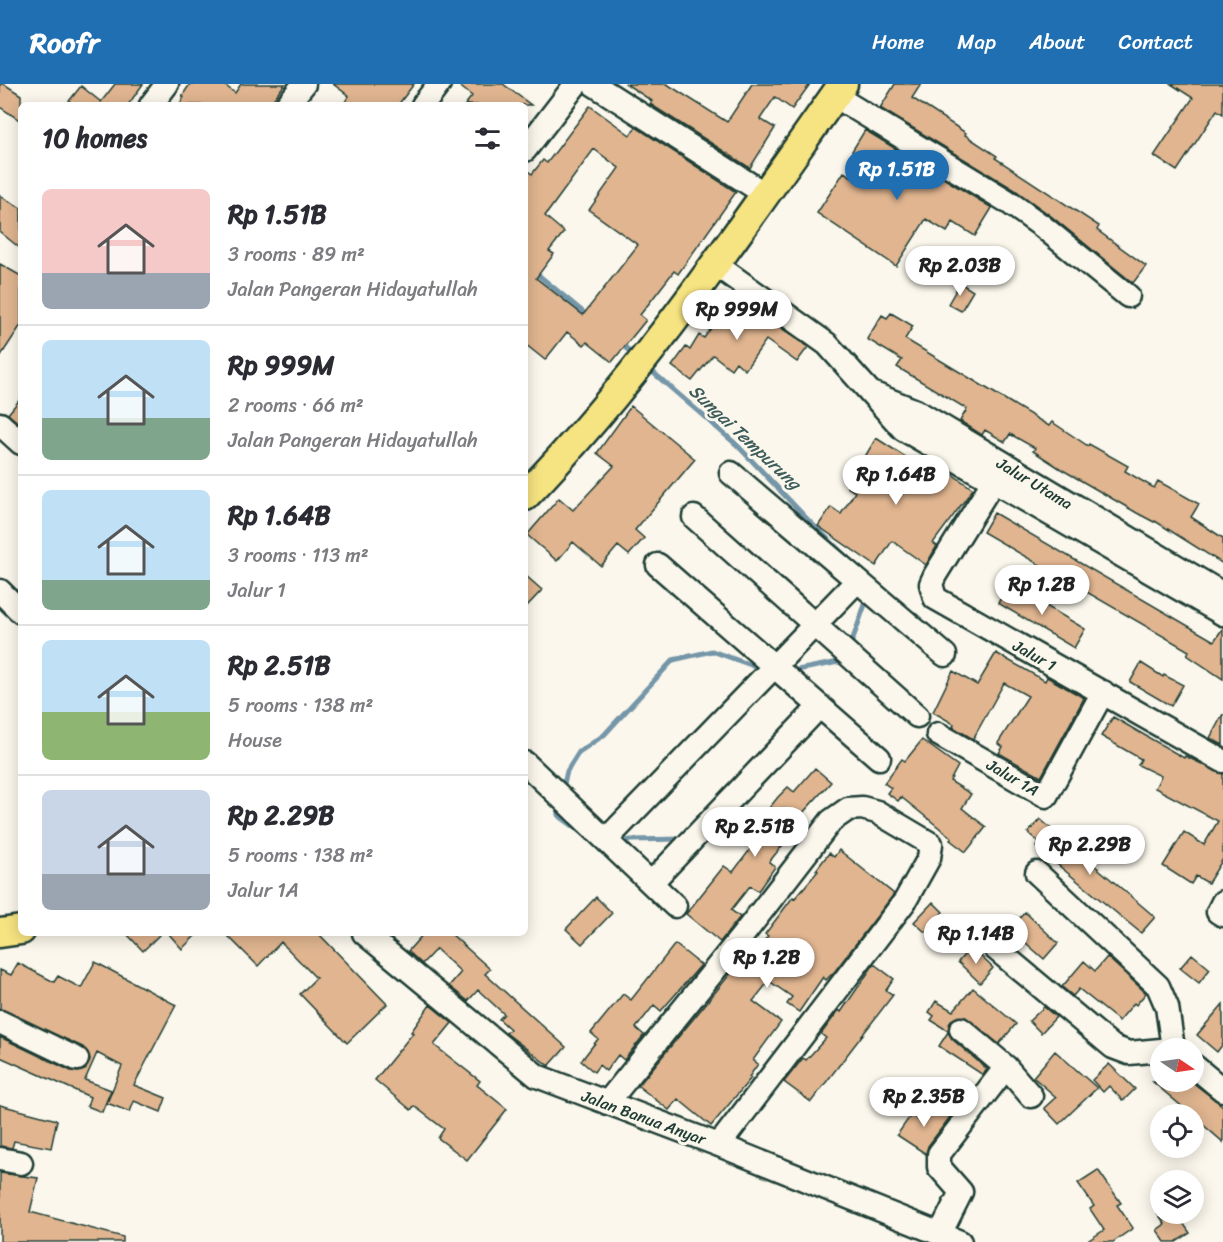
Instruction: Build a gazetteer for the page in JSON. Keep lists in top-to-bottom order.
{
  "streets": {
    "street": [
      "Jalur Utama",
      "Jalur 1",
      "Jalur 1A",
      "Jalan Banua Anyar"
    ]
  },
  "crossings": [
    ["Jalur Utama", "Jalur 1"],
    ["Jalur 1", "Jalur 1A"]
  ],
  "water": ["Sungai Tempurung"],
  "north": "right",
  "page": {
    "header": "Roofr",
    "nav": [
      "Home",
      "Map",
      "About",
      "Contact"
    ],
    "heading": "10 homes",
    "price": [
      "Rp 1.51B",
      "Rp 2.03B",
      "Rp 999M",
      "Rp 1.64B",
      "Rp 1.2B",
      "Rp 2.51B",
      "Rp 2.29B",
      "Rp 1.14B",
      "Rp 1.2B",
      "Rp 2.35B"
    ],
    "list": [
      {
        "name": "Rp 1.51B",
        "note": "3 rooms · 89 m² · Jalan Pangeran Hidayatullah"
      },
      {
        "name": "Rp 999M",
        "note": "2 rooms · 66 m² · Jalan Pangeran Hidayatullah"
      },
      {
        "name": "Rp 1.64B",
        "note": "3 rooms · 113 m² · Jalur 1"
      },
      {
        "name": "Rp 2.51B",
        "note": "5 rooms · 138 m² · House"
      },
      {
        "name": "Rp 2.29B",
        "note": "5 rooms · 138 m² · Jalur 1A"
      }
    ]
  }
}
